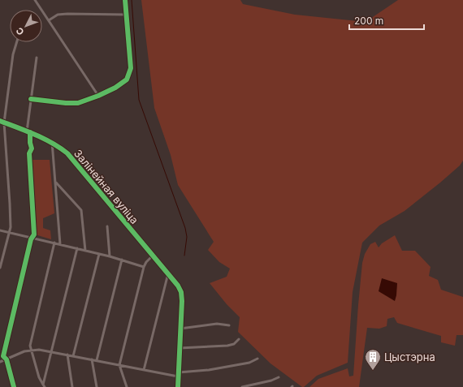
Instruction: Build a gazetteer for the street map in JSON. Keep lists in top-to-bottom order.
{
  "streets": {
    "street": ["Залінейная вуліца"]
  },
  "places": {
    "building": ["Цыстэрна"]
  },
  "scale_bar": "200 m",
  "north": "bottom left"
}
